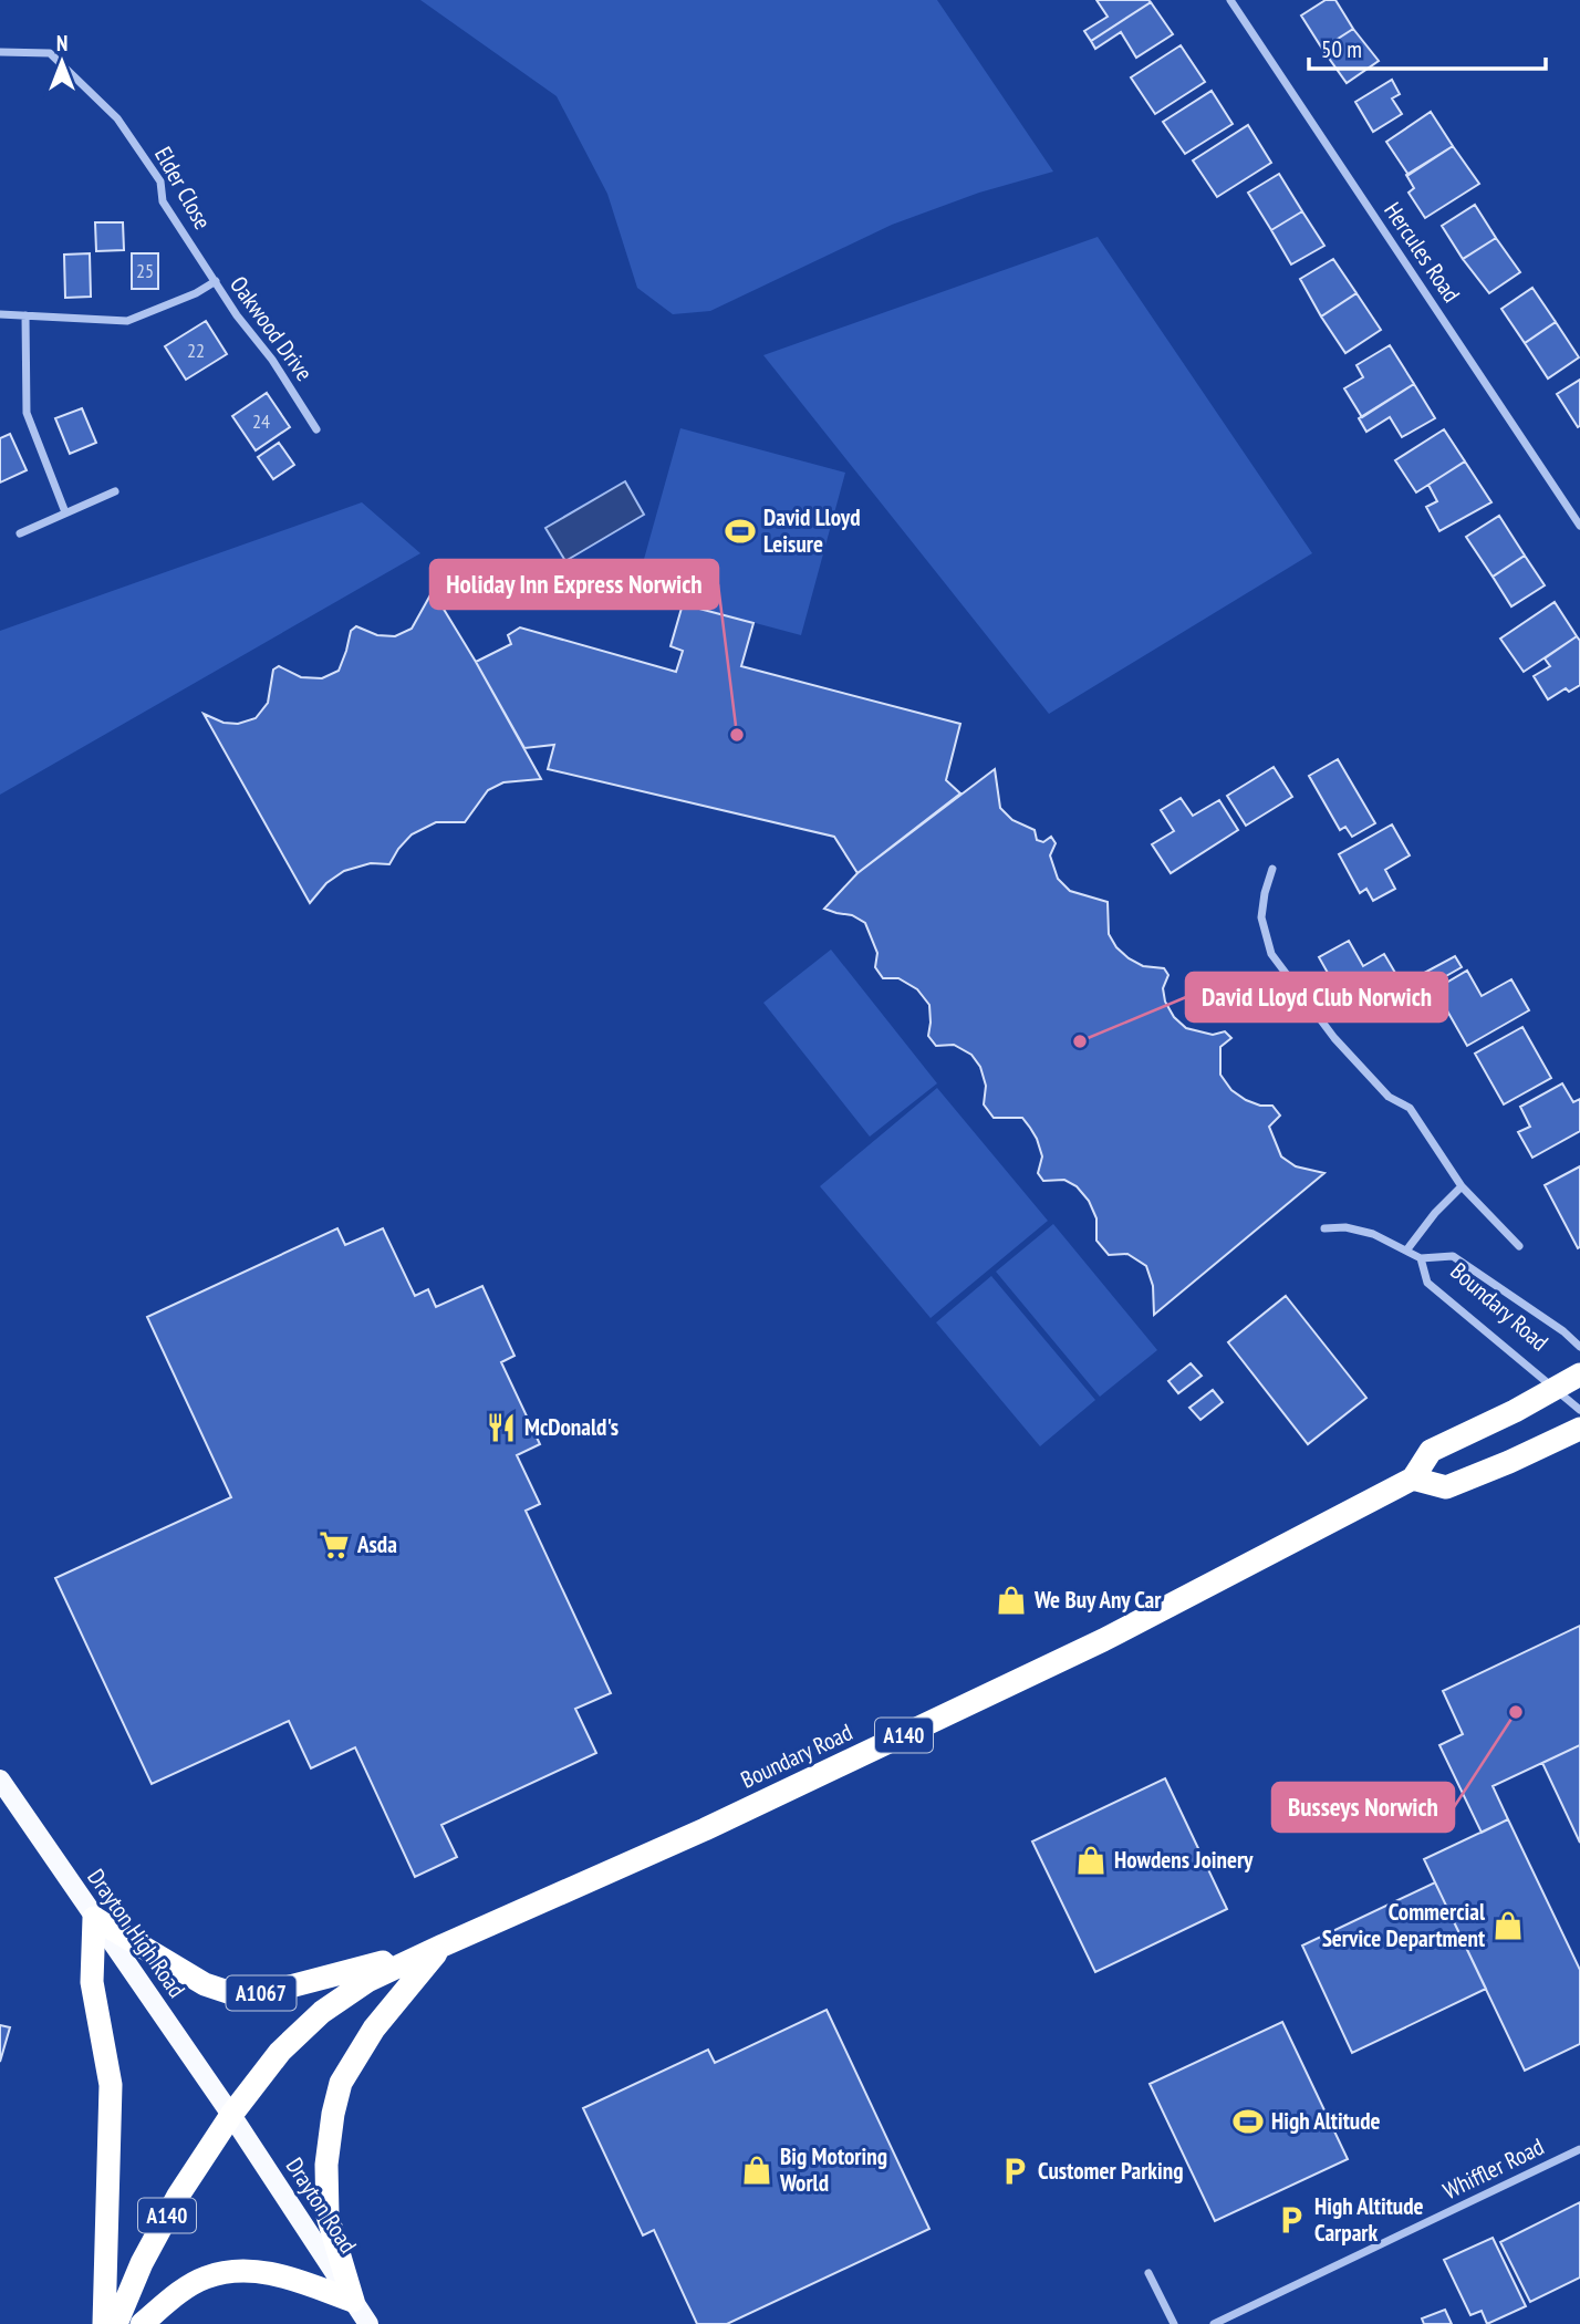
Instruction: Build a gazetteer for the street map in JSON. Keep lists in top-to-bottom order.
{
  "streets": {
    "highway": ["Boundary Road", "A140", "A1067"],
    "main road": ["Drayton High Road", "Drayton Road"],
    "street": [
      "Elder Close",
      "Hercules Road",
      "Oakwood Drive",
      "Whiffler Road"
    ]
  },
  "crossings": [
    ["Elder Close", "Oakwood Drive"],
    ["Boundary Road", "A140"],
    ["Boundary Road", "Drayton High Road"],
    ["Boundary Road", "A1067"],
    ["Boundary Road", "Drayton Road"],
    ["A140", "Drayton High Road"],
    ["A140", "A1067"],
    ["A140", "Drayton Road"],
    ["Drayton High Road", "A1067"],
    ["Drayton High Road", "Drayton Road"]
  ],
  "places": {
    "sports": ["David Lloyd Leisure", "High Altitude"],
    "other": ["Holiday Inn Express Norwich", "David Lloyd Club Norwich", "Busseys Norwich"],
    "restaurant": ["McDonald's"],
    "supermarket": ["Asda"],
    "shop": [
      "We Buy Any Car",
      "Howdens Joinery",
      "Commercial Service Department",
      "Big Motoring World"
    ],
    "parking": ["Customer Parking", "High Altitude Carpark"]
  },
  "house_numbers": ["25", "22", "24"],
  "scale_bar": "50 m",
  "north": "top"
}
